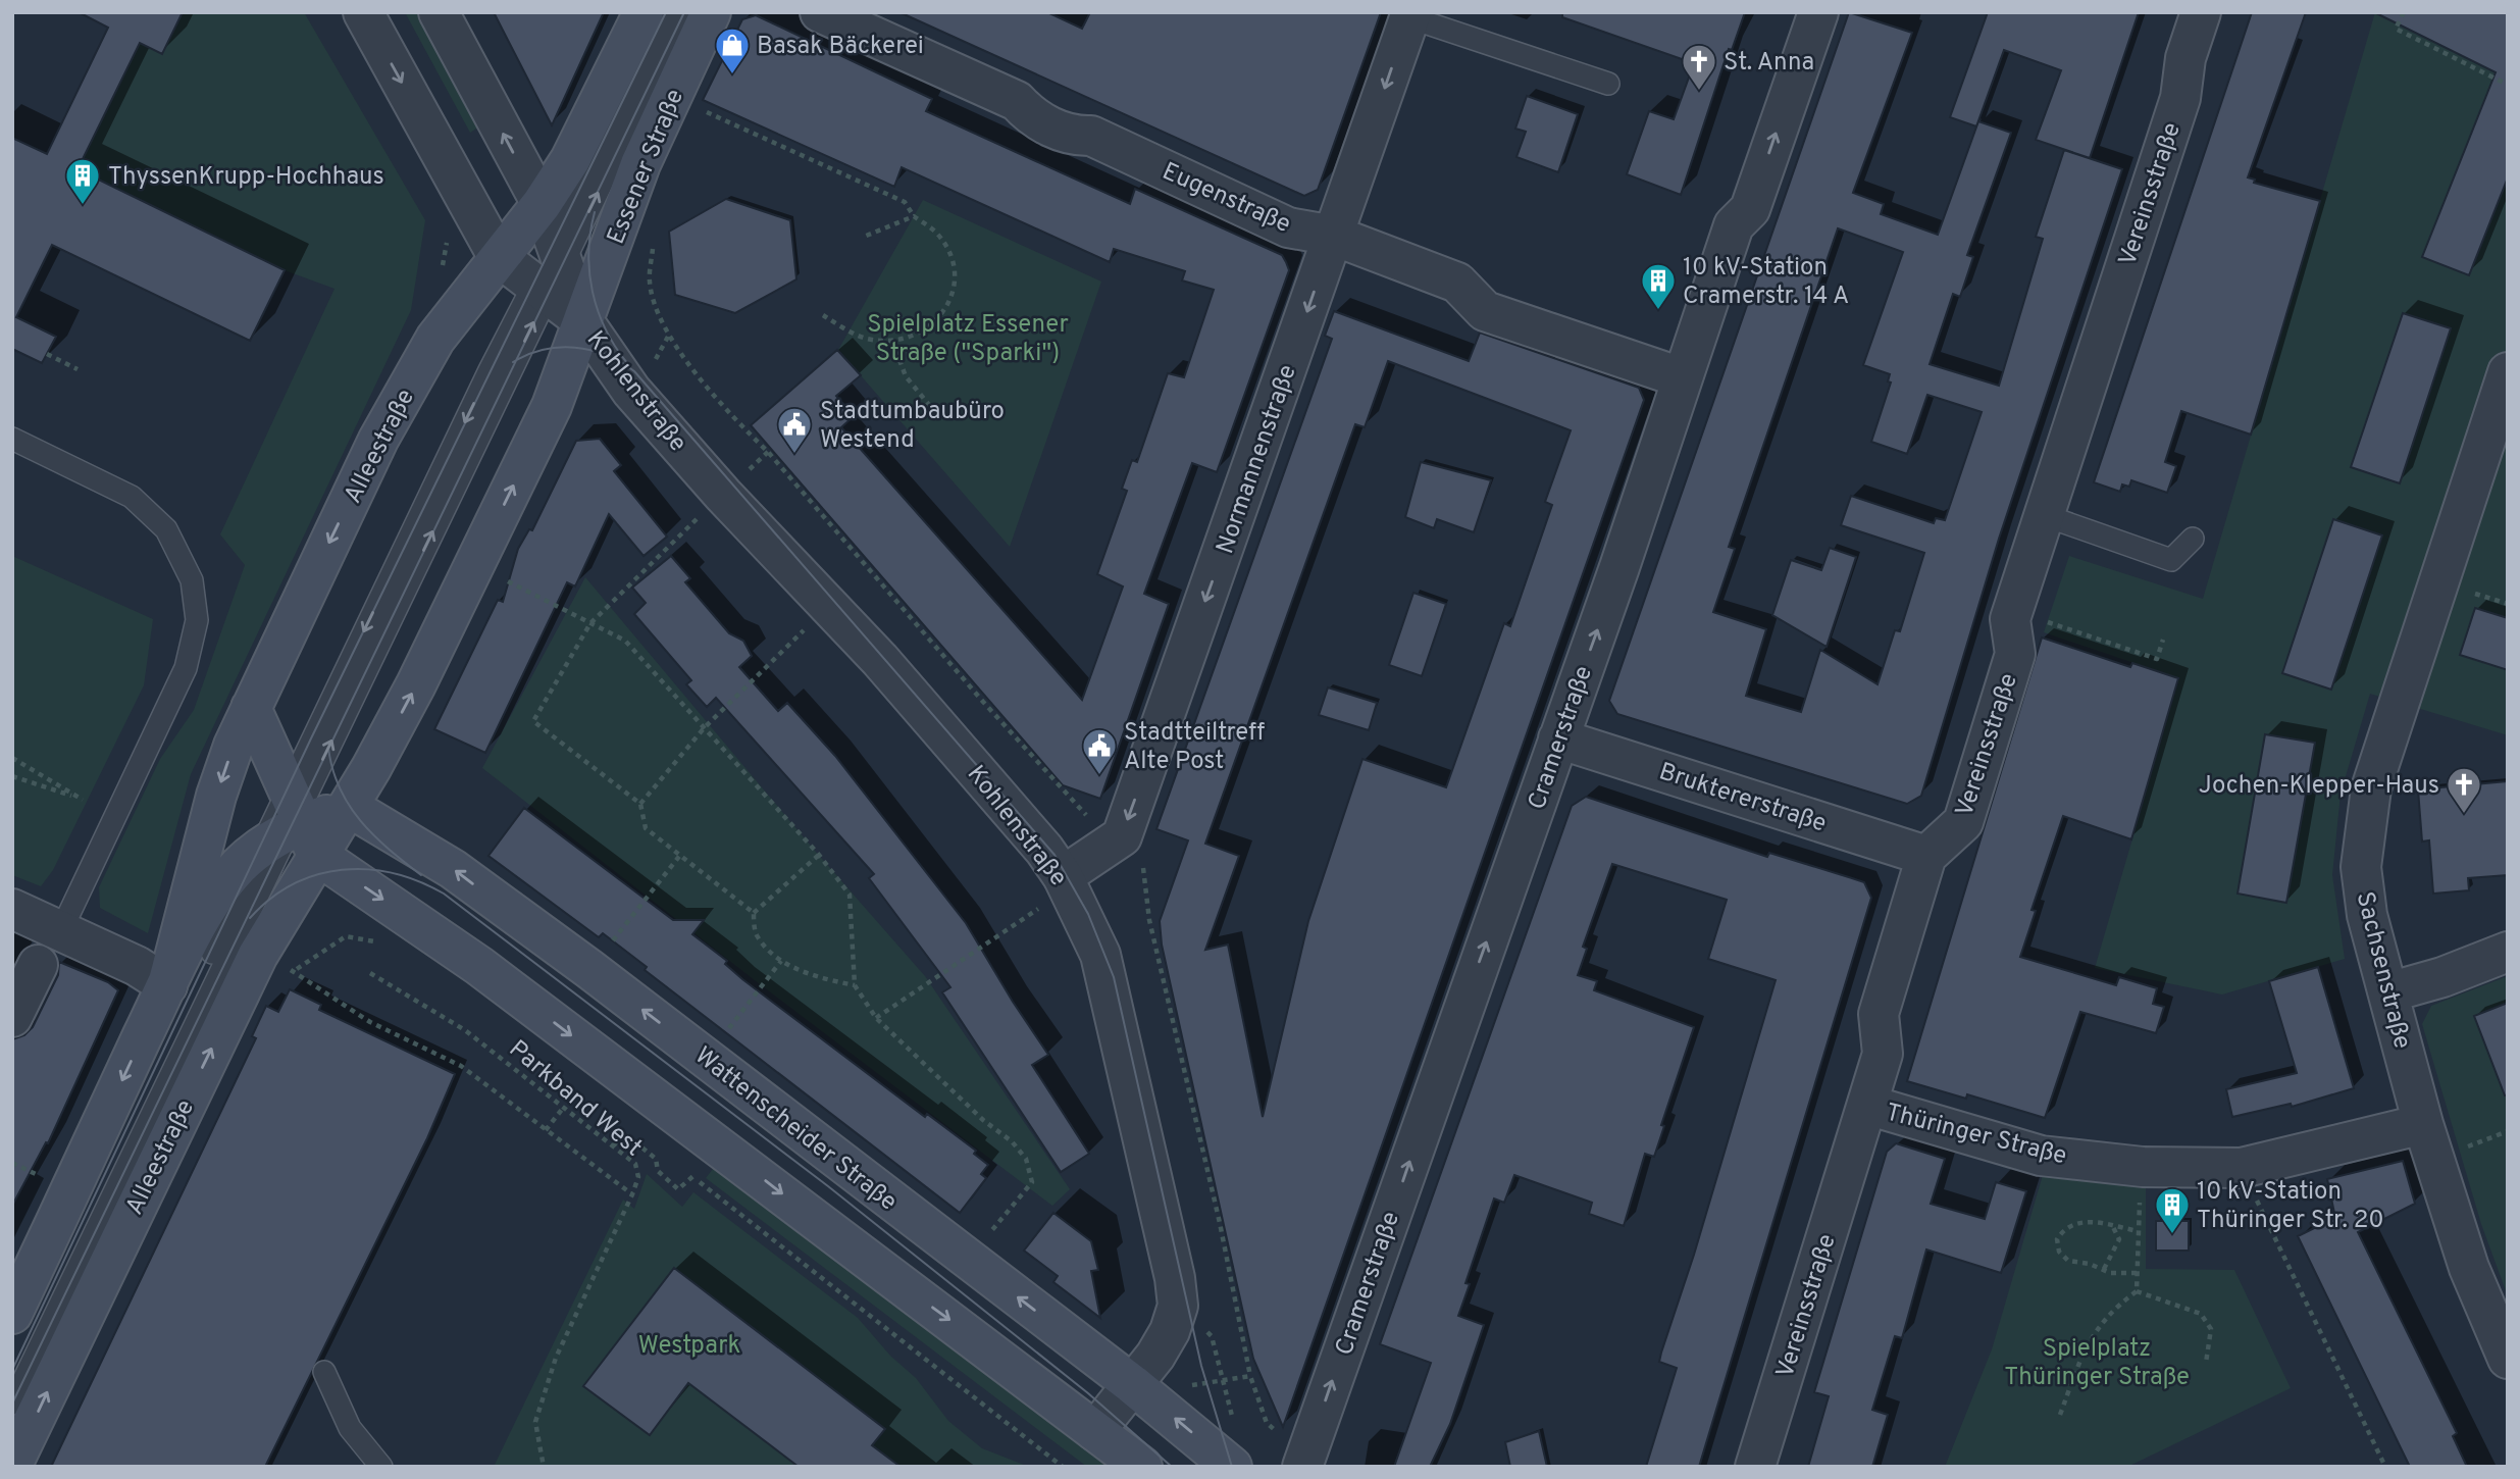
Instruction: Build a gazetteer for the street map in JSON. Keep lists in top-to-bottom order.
{
  "streets": {
    "main road": ["Essener Straße", "Alleestraße", "Wattenscheider Straße"],
    "street": [
      "Vereinsstraße",
      "Eugenstraße",
      "Kohlenstraße",
      "Normannenstraße",
      "Cramerstraße",
      "Bruktererstraße",
      "Sachsenstraße",
      "Thüringer Straße"
    ],
    "path": ["Parkband West"]
  },
  "crossings": [
    ["Essener Straße", "Kohlenstraße"],
    ["Essener Straße", "Alleestraße"],
    ["Vereinsstraße", "Bruktererstraße"],
    ["Vereinsstraße", "Thüringer Straße"],
    ["Eugenstraße", "Normannenstraße"],
    ["Eugenstraße", "Cramerstraße"],
    ["Kohlenstraße", "Alleestraße"],
    ["Kohlenstraße", "Normannenstraße"],
    ["Alleestraße", "Wattenscheider Straße"],
    ["Cramerstraße", "Bruktererstraße"],
    ["Sachsenstraße", "Thüringer Straße"]
  ],
  "one_way": ["Normannenstraße", "Cramerstraße"],
  "parks": ["Spielplatz Essener Straße (\"Sparki\")", "Westpark", "Spielplatz Thüringer Straße"],
  "places": {
    "shop": ["Basak Bäckerei"],
    "church": ["St. Anna", "Jochen-Klepper-Haus"],
    "building": ["ThyssenKrupp-Hochhaus", "10 kV-Station Cramerstr. 14 A", "10 kV-Station Thüringer Str. 20"],
    "public building": ["Stadtumbaubüro Westend", "Stadtteiltreff Alte Post"]
  }
}
